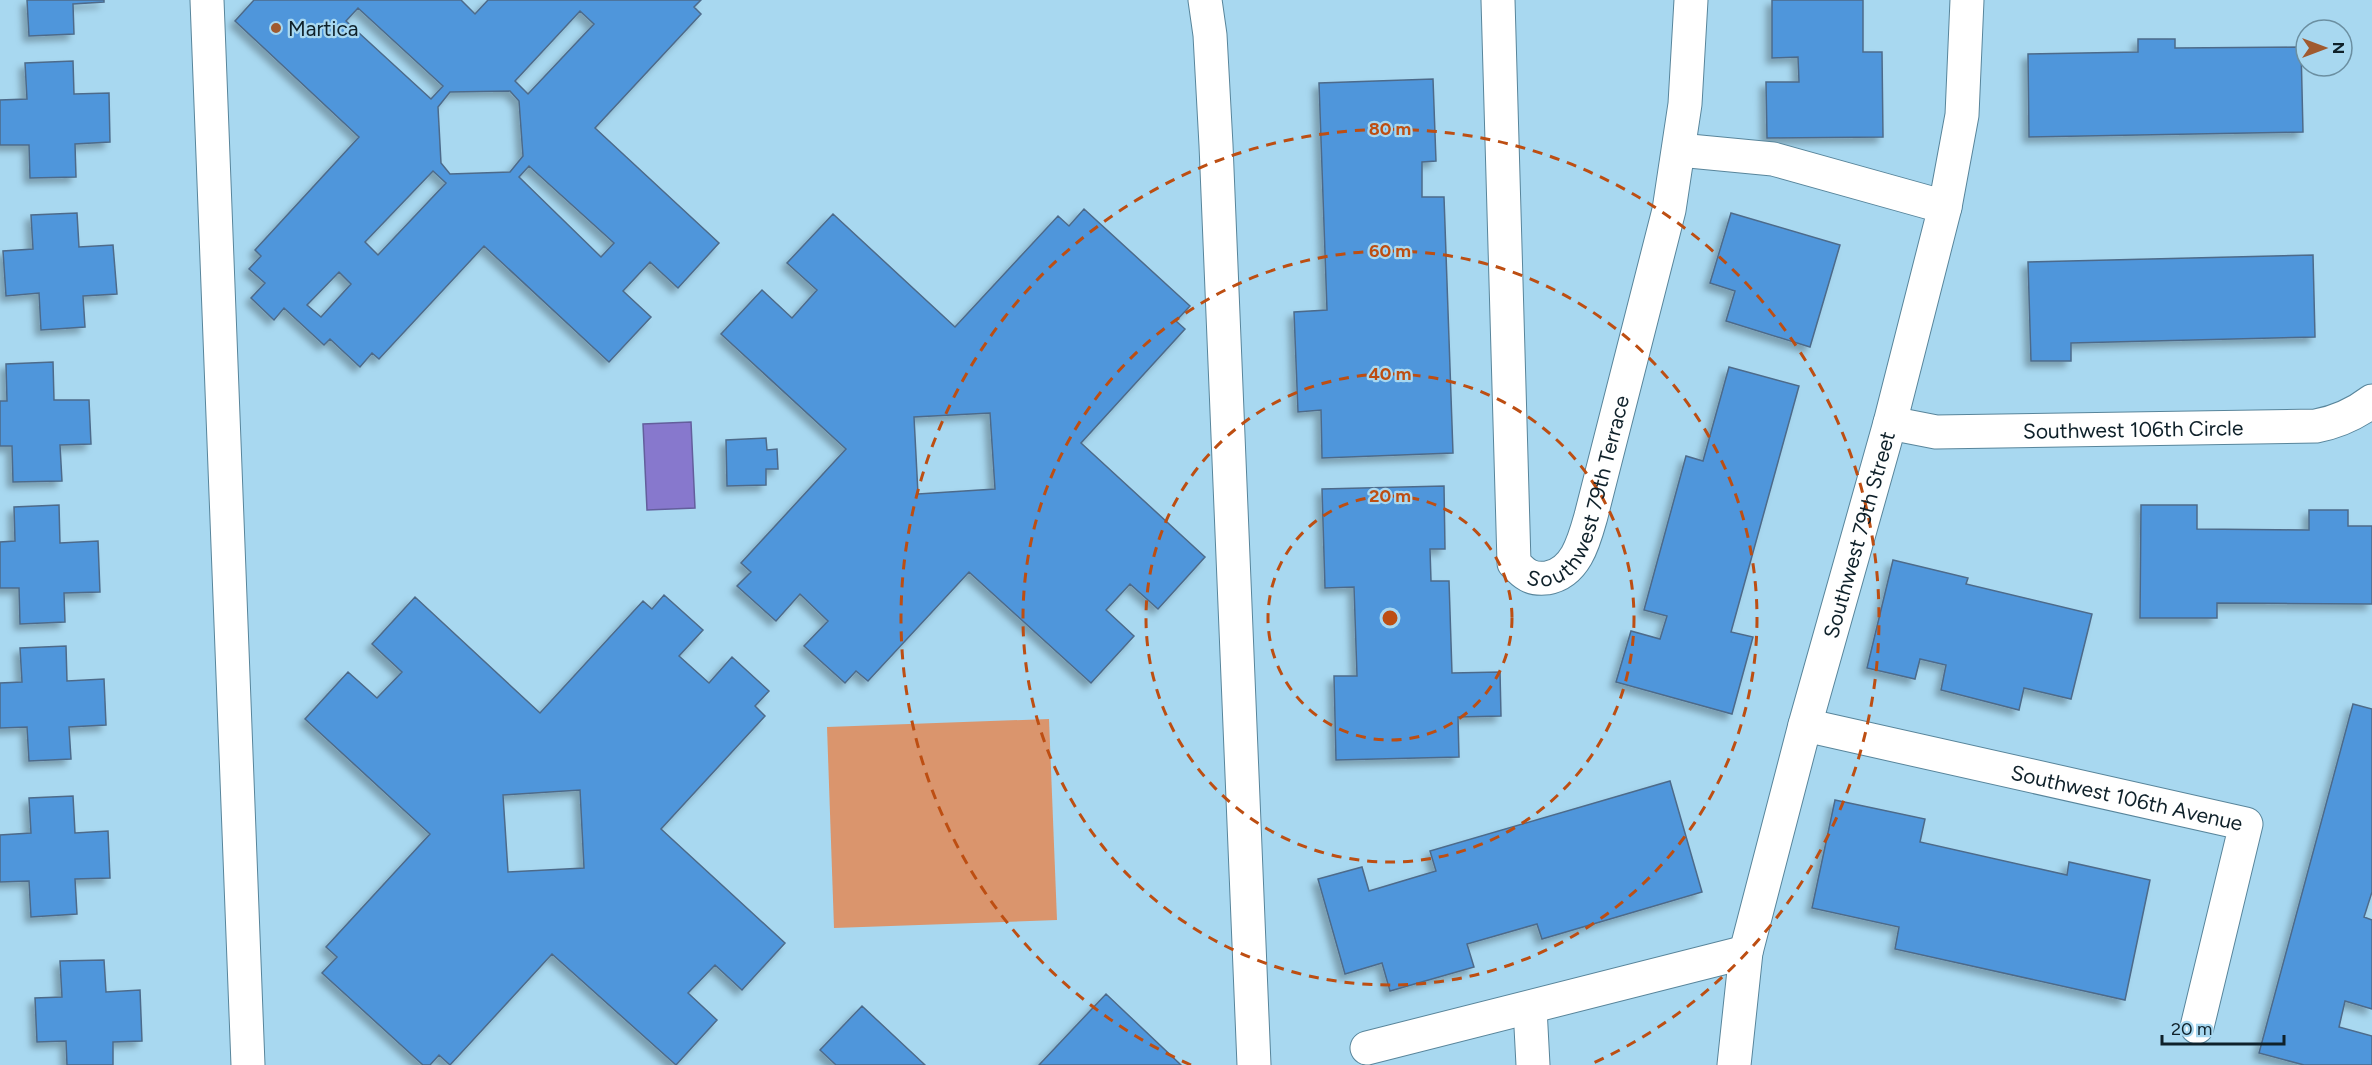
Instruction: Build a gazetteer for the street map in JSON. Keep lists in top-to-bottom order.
{
  "streets": {
    "street": [
      "Southwest 106th Circle",
      "Southwest 79th Terrace",
      "Southwest 79th Street",
      "Southwest 106th Avenue"
    ]
  },
  "crossings": [
    ["Southwest 106th Circle", "Southwest 79th Street"],
    ["Southwest 79th Street", "Southwest 106th Avenue"]
  ],
  "places": ["Martica"],
  "scale_bar": "20 m",
  "north": "right",
  "rings": [
    "80 m",
    "60 m",
    "40 m",
    "20 m"
  ]
}
